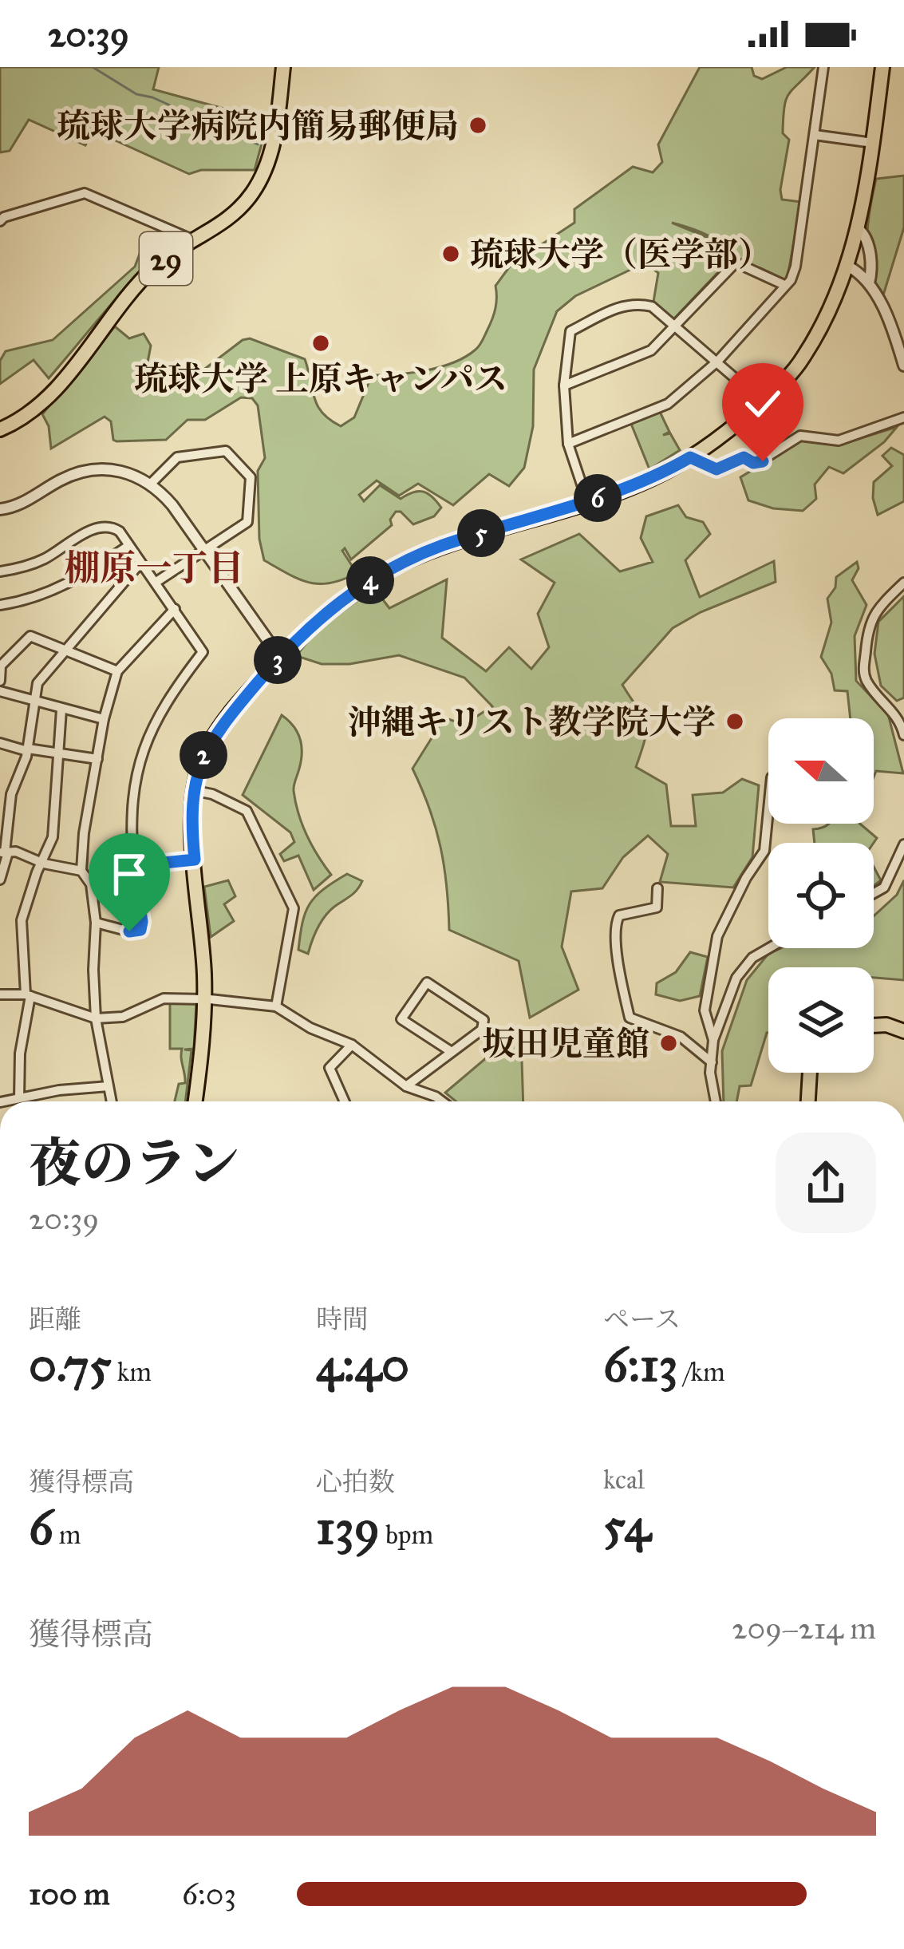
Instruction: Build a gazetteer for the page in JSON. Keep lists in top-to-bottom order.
{
  "streets": {
    "main road": ["29"]
  },
  "districts": ["棚原一丁目"],
  "places": [
    "琉球大学病院内簡易郵便局",
    "琉球大学（医学部）",
    "琉球大学 上原キャンパス",
    "沖縄キリスト教学院大学",
    "坂田児童館"
  ],
  "north": "left",
  "page": {
    "status": "20:39",
    "pins": [
      "6",
      "5",
      "4",
      "3",
      "2"
    ],
    "heading": ["夜のラン", "20:39"],
    "stats": [
      ["距離", "0.75 km"],
      ["時間", "4:40"],
      ["ペース", "6:13 /km"],
      ["獲得標高", "6 m"],
      ["心拍数", "139 bpm"],
      ["kcal", "54"]
    ],
    "chart": ["獲得標高", "209–214 m"],
    "list": [
      {
        "name": "100 m",
        "note": "6:03"
      }
    ]
  }
}
